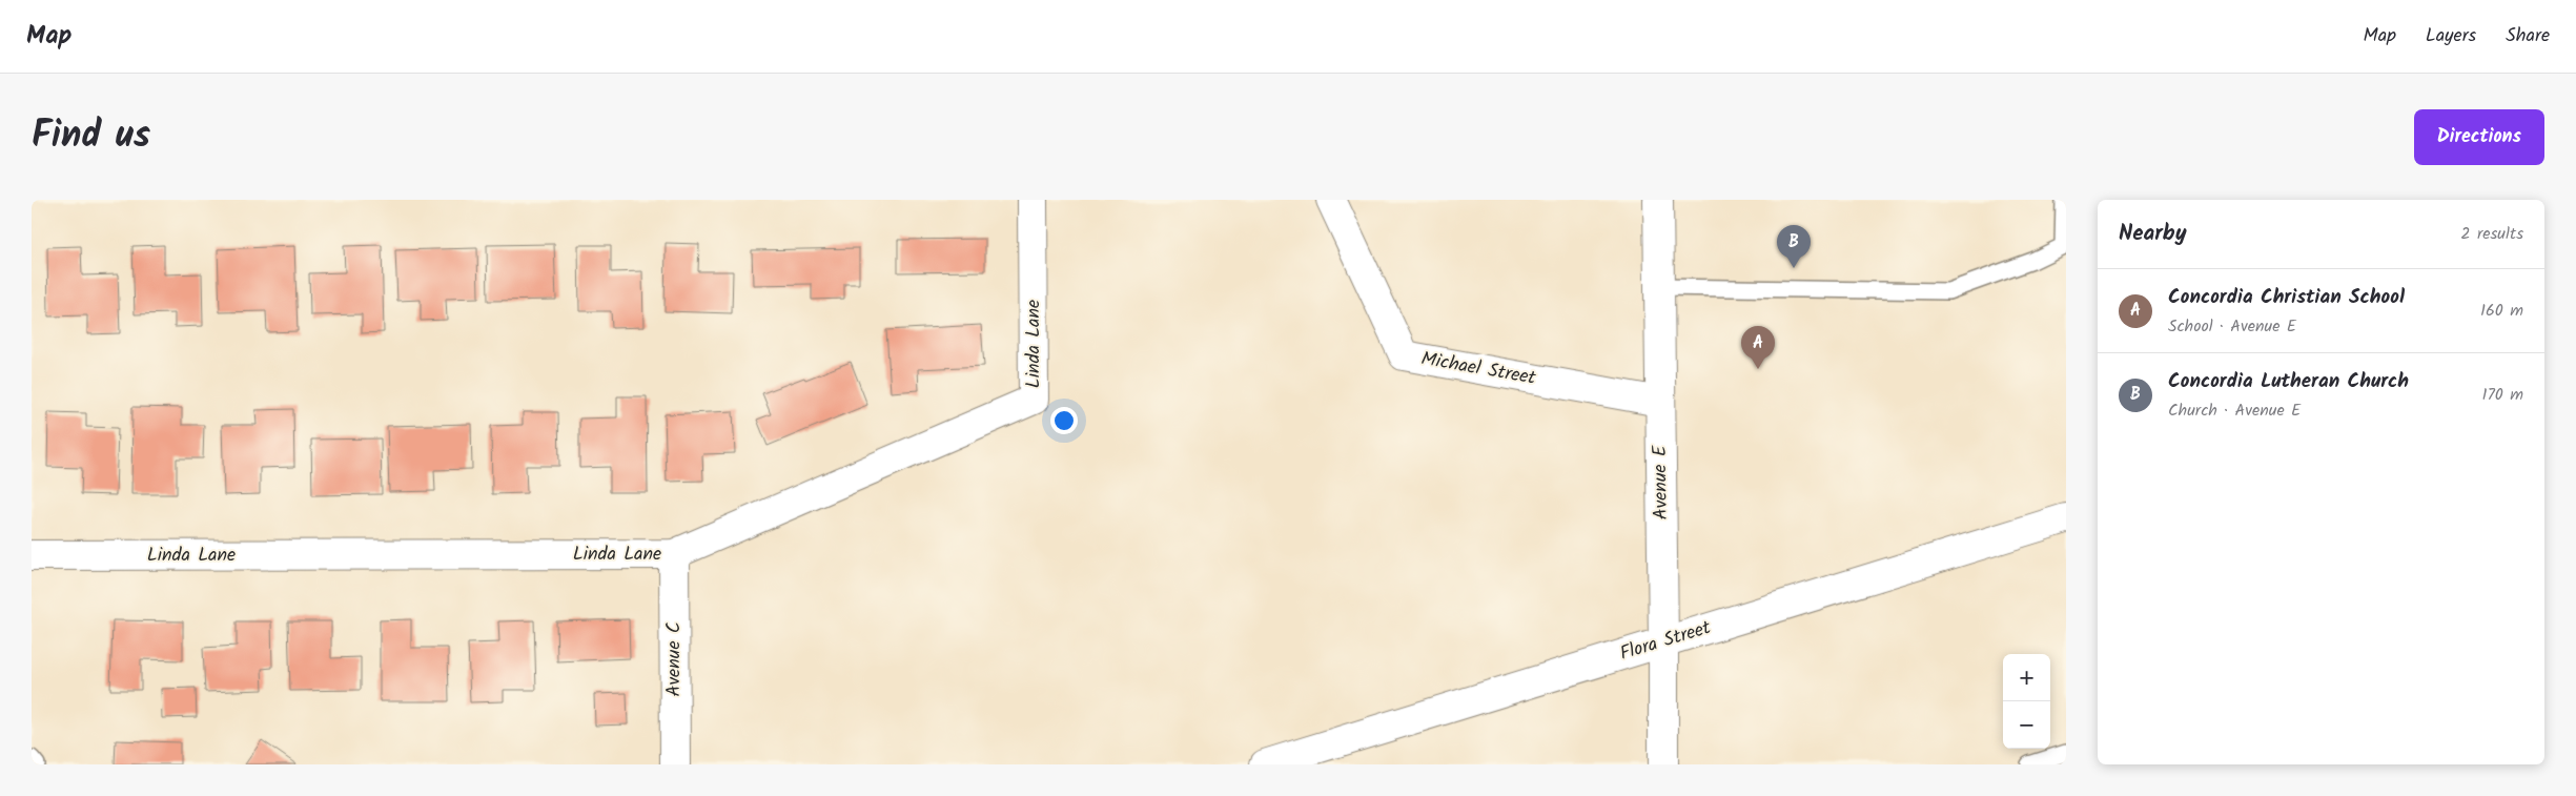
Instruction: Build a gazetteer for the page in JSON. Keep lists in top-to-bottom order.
{
  "streets": {
    "street": [
      "Linda Lane",
      "Michael Street",
      "Avenue E",
      "Flora Street",
      "Avenue C"
    ]
  },
  "crossings": [
    ["Linda Lane", "Avenue C"],
    ["Michael Street", "Avenue E"],
    ["Avenue E", "Flora Street"]
  ],
  "page": {
    "header": "Map",
    "nav": ["Map", "Layers", "Share"],
    "title": "Find us",
    "buttons": "Directions",
    "heading": ["Nearby", "2 results"],
    "pins": ["B", "A"],
    "list": [
      {
        "mark": "A",
        "name": "Concordia Christian School",
        "note": "School · Avenue E",
        "value": "160 m"
      },
      {
        "mark": "B",
        "name": "Concordia Lutheran Church",
        "note": "Church · Avenue E",
        "value": "170 m"
      }
    ],
    "map_buttons": ["+", "−"]
  }
}
